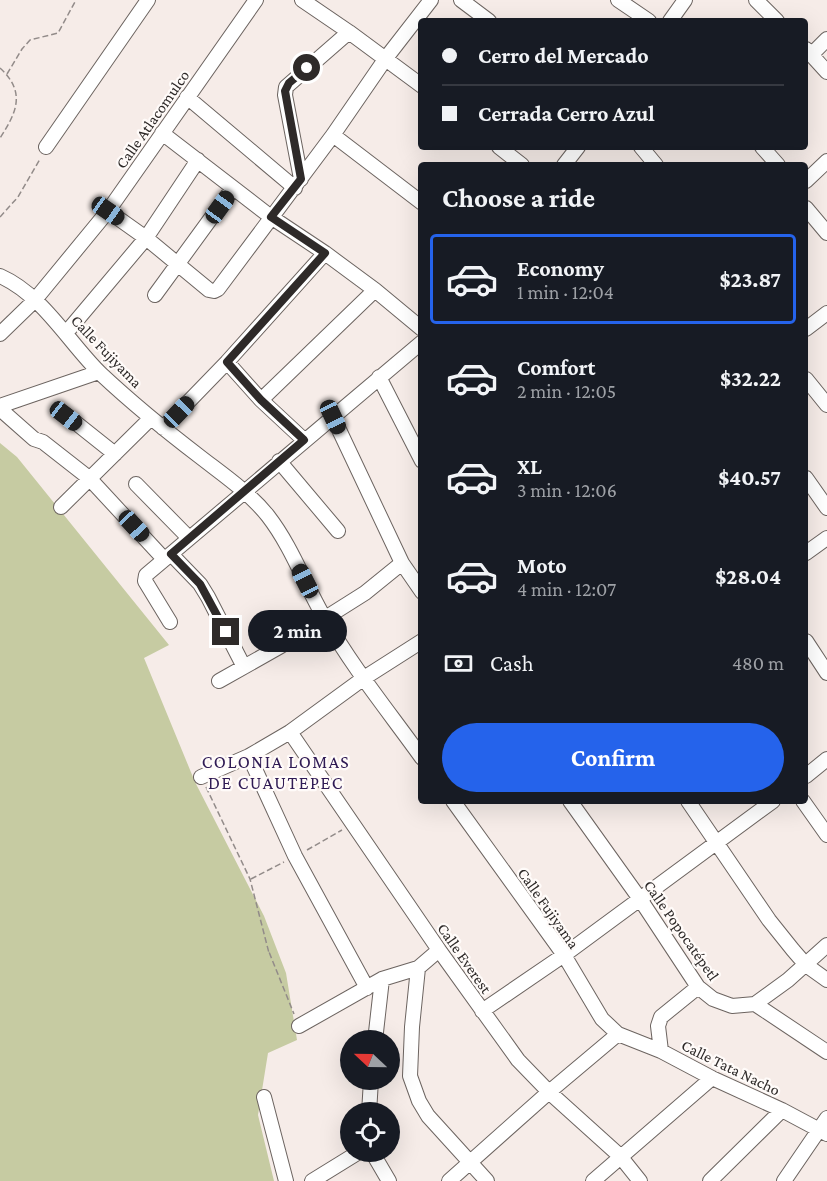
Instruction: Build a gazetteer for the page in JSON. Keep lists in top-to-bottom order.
{
  "streets": {
    "street": [
      "Calle Atlacomulco",
      "Calle Fujiyama",
      "Calle Popocatépetl",
      "Calle Everest",
      "Calle Tata Nacho"
    ]
  },
  "crossings": [
    ["Calle Atlacomulco", "Calle Fujiyama"],
    ["Calle Fujiyama", "Calle Tata Nacho"]
  ],
  "districts": ["COLONIA LOMAS DE CUAUTEPEC"],
  "north": "left",
  "page": {
    "banner": ["Cerro del Mercado", "Cerrada Cerro Azul"],
    "heading": "Choose a ride",
    "list": [
      {
        "name": "Economy",
        "note": "1 min · 12:04",
        "value": "$23.87"
      },
      {
        "name": "Comfort",
        "note": "2 min · 12:05",
        "value": "$32.22"
      },
      {
        "name": "XL",
        "note": "3 min · 12:06",
        "value": "$40.57"
      },
      {
        "name": "Moto",
        "note": "4 min · 12:07",
        "value": "$28.04"
      }
    ],
    "bubble": "2 min",
    "pay": ["Cash", "480 m"],
    "buttons": "Confirm"
  }
}
